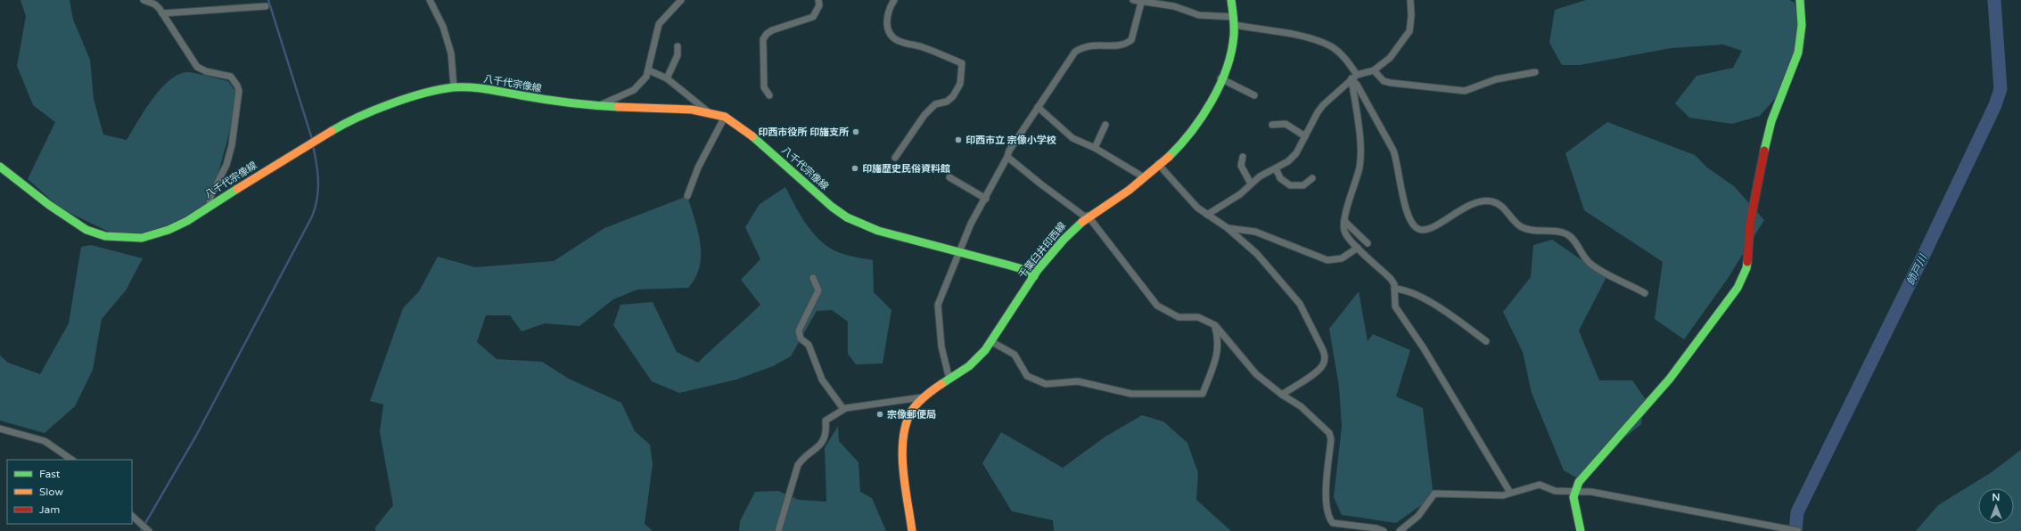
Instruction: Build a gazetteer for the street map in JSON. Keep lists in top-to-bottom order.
{
  "streets": {
    "main road": ["八千代宗像線", "千葉臼井印西線"]
  },
  "crossings": [
    ["八千代宗像線", "千葉臼井印西線"]
  ],
  "water": ["師戸川"],
  "places": [
    "印西市役所 印旛支所",
    "印西市立 宗像小学校",
    "印旛歴史民俗資料館",
    "宗像郵便局"
  ],
  "legend": ["Fast", "Slow", "Jam"],
  "north": "top"
}
